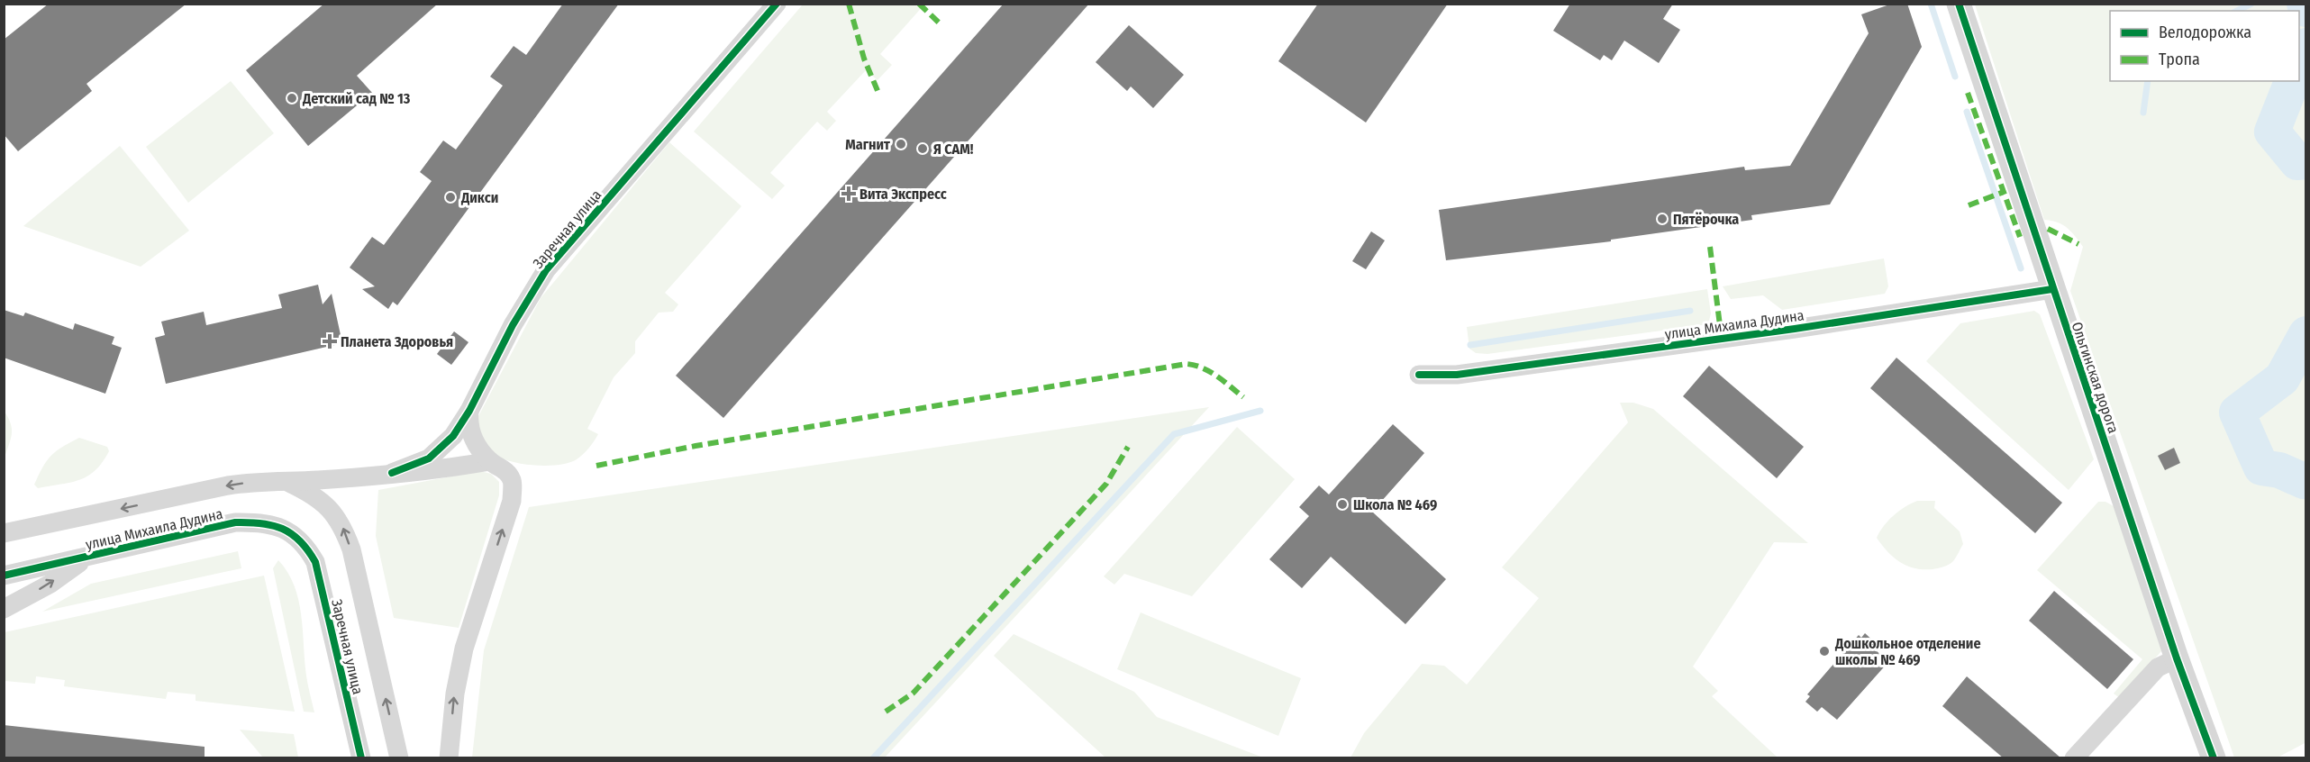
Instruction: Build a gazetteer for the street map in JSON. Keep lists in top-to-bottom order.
{
  "streets": {
    "street": ["Заречная улица", "улица Михаила Дудина", "Ольгинская дорога"]
  },
  "crossings": [
    ["Заречная улица", "улица Михаила Дудина"],
    ["улица Михаила Дудина", "Ольгинская дорога"]
  ],
  "places": {
    "other": [
      "Детский сад № 13",
      "Магнит",
      "Я САМ!",
      "Дикси",
      "Пятёрочка",
      "Школа № 469",
      "Дошкольное отделение школы № 469"
    ],
    "health": ["Вита Экспресс", "Планета Здоровья"]
  },
  "legend": ["Велодорожка", "Тропа"]
}
